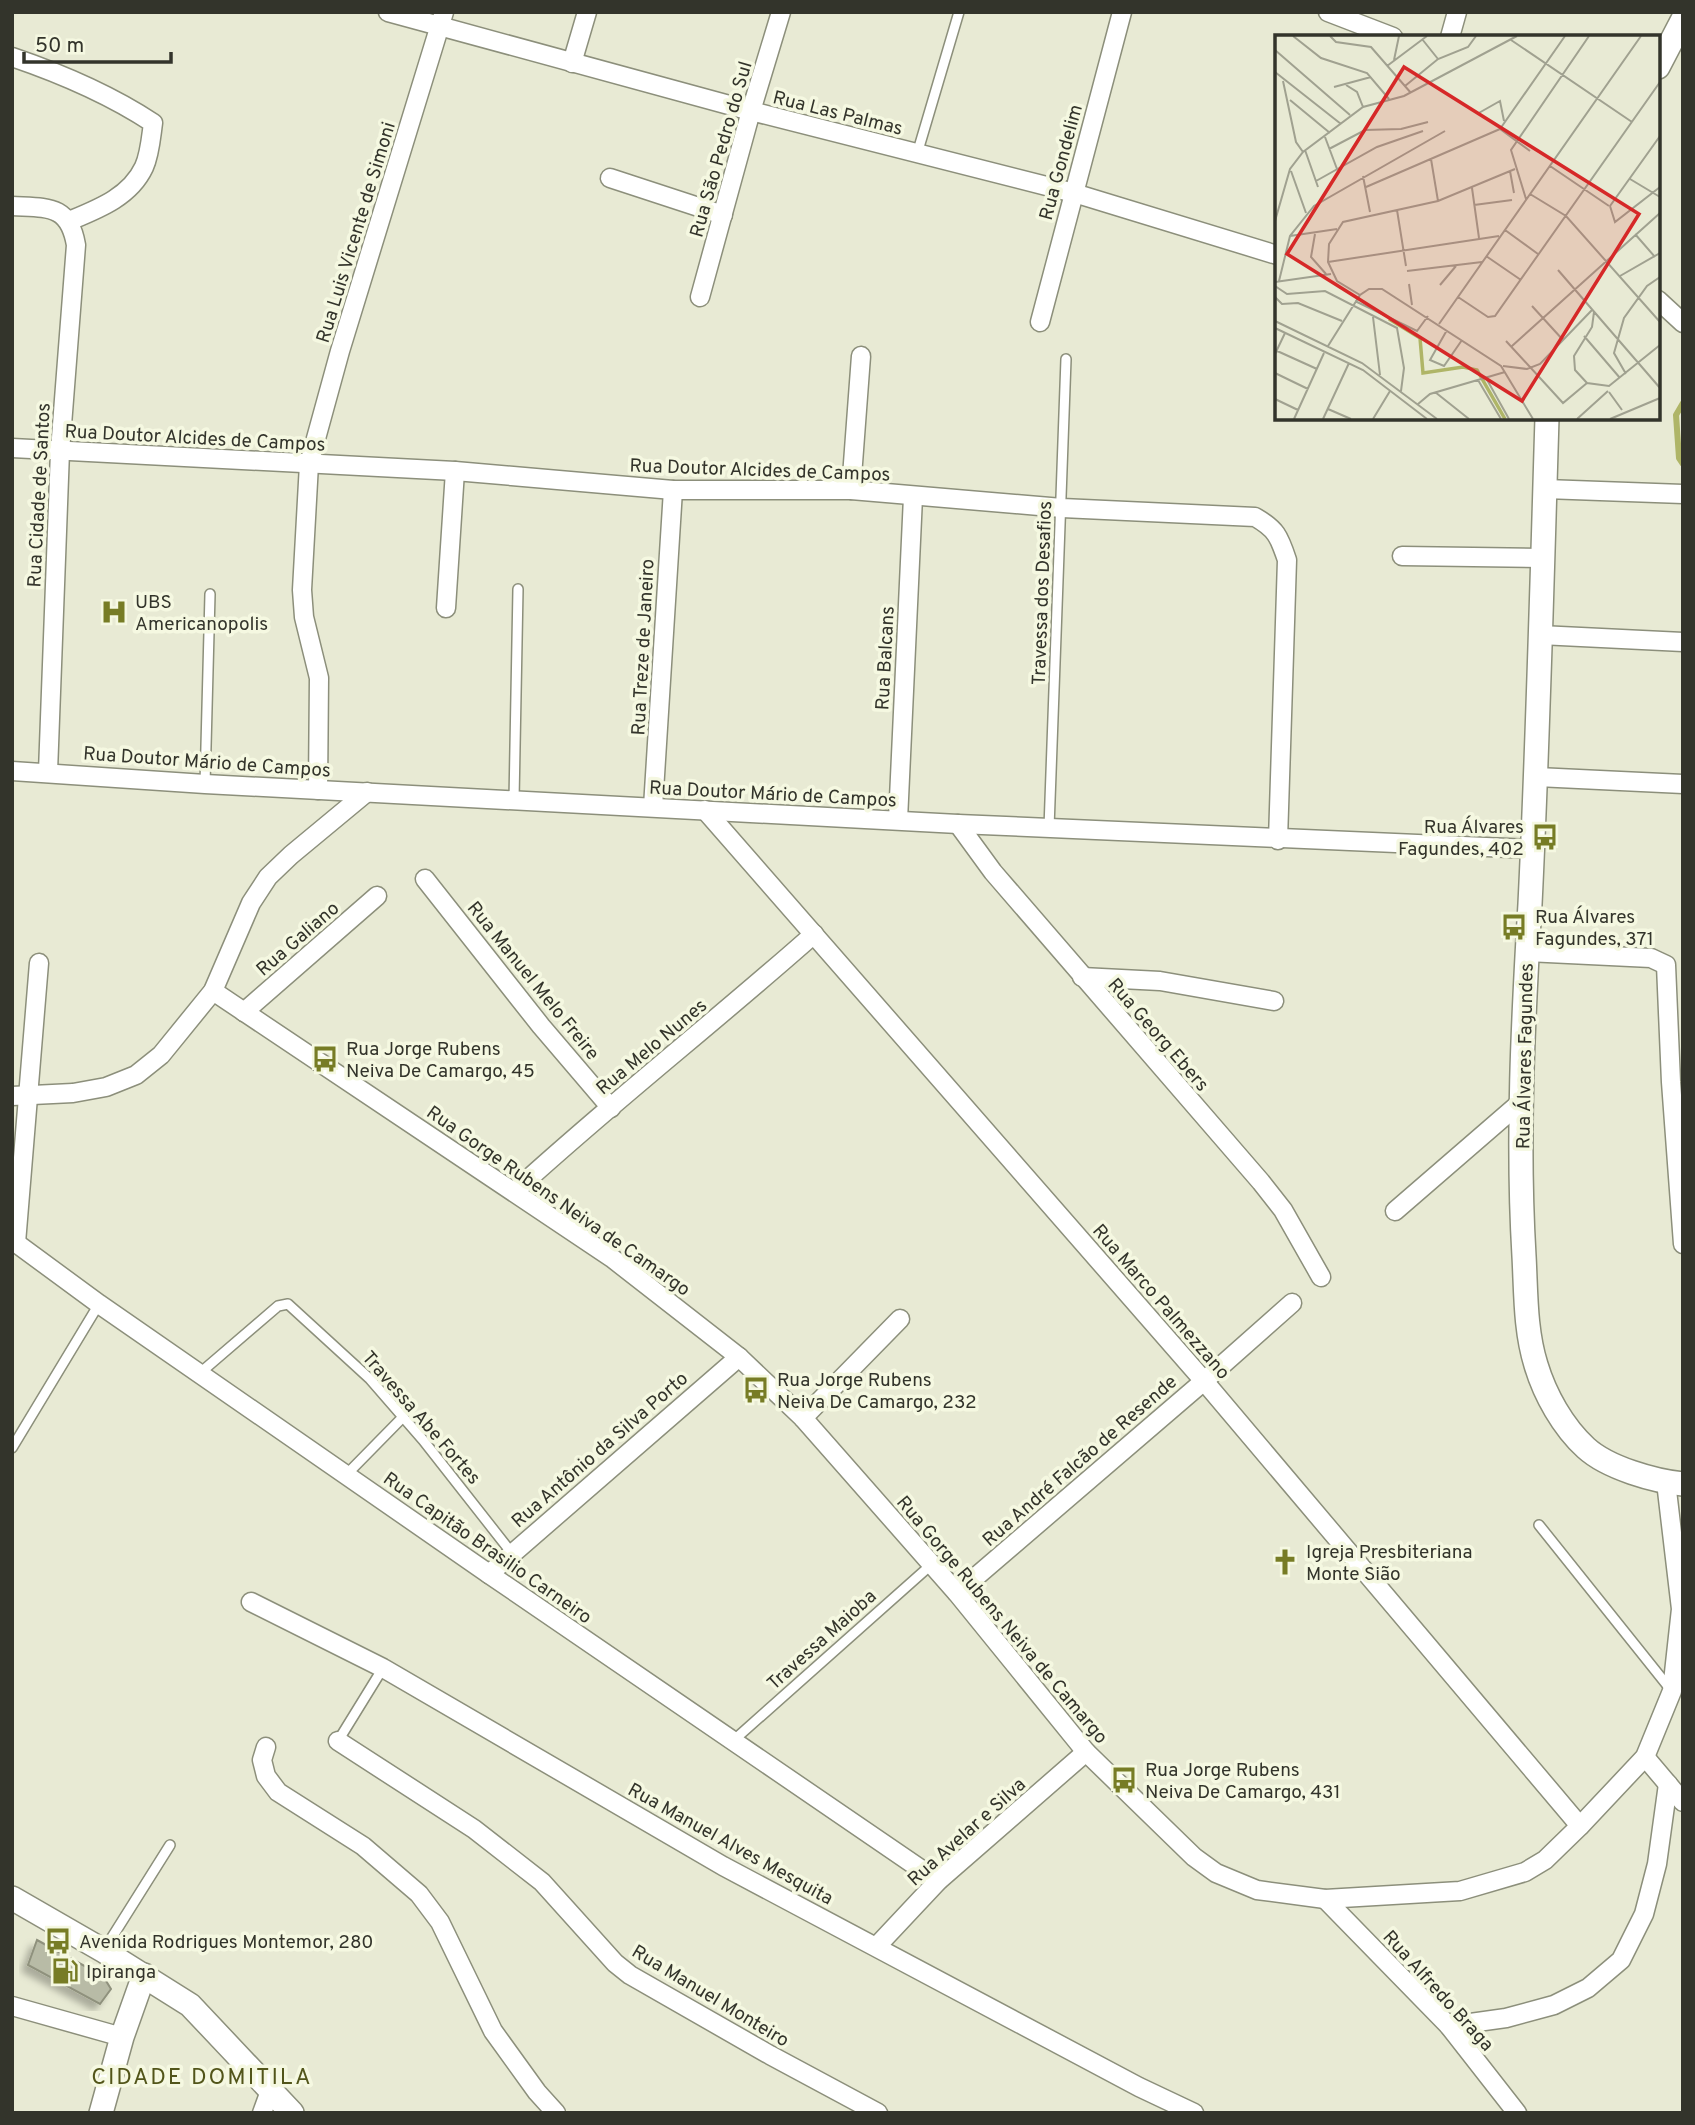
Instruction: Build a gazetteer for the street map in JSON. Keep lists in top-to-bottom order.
{
  "streets": {
    "street": [
      "Rua Las Palmas",
      "Rua São Pedro do Sul",
      "Rua Gondelim",
      "Rua Luis Vicente de Simoni",
      "Rua Doutor Alcides de Campos",
      "Rua Cidade de Santos",
      "Rua Treze de Janeiro",
      "Rua Balcans",
      "Rua Doutor Mário de Campos",
      "Rua Galiano",
      "Rua Manuel Melo Freire",
      "Rua Georg Ebers",
      "Rua Melo Nunes",
      "Rua Álvares Fagundes",
      "Rua Gorge Rubens Neiva de Camargo",
      "Rua Marco Palmezzano",
      "Rua Antônio da Silva Porto",
      "Rua André Falcão de Resende",
      "Rua Capitão Brasilio Carneiro",
      "Rua Avelar e Silva",
      "Rua Manuel Alves Mesquita",
      "Rua Alfredo Braga",
      "Rua Manuel Monteiro"
    ],
    "lane": ["Travessa dos Desafios", "Travessa Abe Fortes", "Travessa Maioba"]
  },
  "crossings": [
    ["Rua Las Palmas", "Rua São Pedro do Sul"],
    ["Rua Las Palmas", "Rua Gondelim"],
    ["Rua Las Palmas", "Rua Luis Vicente de Simoni"],
    ["Rua Luis Vicente de Simoni", "Rua Doutor Alcides de Campos"],
    ["Rua Luis Vicente de Simoni", "Rua Doutor Mário de Campos"],
    ["Rua Doutor Alcides de Campos", "Rua Cidade de Santos"],
    ["Rua Doutor Alcides de Campos", "Travessa dos Desafios"],
    ["Rua Doutor Alcides de Campos", "Rua Treze de Janeiro"],
    ["Rua Doutor Alcides de Campos", "Rua Balcans"],
    ["Rua Doutor Alcides de Campos", "Rua Doutor Mário de Campos"],
    ["Rua Cidade de Santos", "Rua Doutor Mário de Campos"],
    ["Travessa dos Desafios", "Rua Doutor Mário de Campos"],
    ["Rua Treze de Janeiro", "Rua Doutor Mário de Campos"],
    ["Rua Balcans", "Rua Doutor Mário de Campos"],
    ["Rua Doutor Mário de Campos", "Rua Georg Ebers"],
    ["Rua Doutor Mário de Campos", "Rua Álvares Fagundes"],
    ["Rua Doutor Mário de Campos", "Rua Marco Palmezzano"],
    ["Rua Galiano", "Rua Gorge Rubens Neiva de Camargo"],
    ["Rua Manuel Melo Freire", "Rua Melo Nunes"],
    ["Rua Melo Nunes", "Rua Gorge Rubens Neiva de Camargo"],
    ["Rua Melo Nunes", "Rua Marco Palmezzano"],
    ["Rua Álvares Fagundes", "Rua Gorge Rubens Neiva de Camargo"],
    ["Rua Gorge Rubens Neiva de Camargo", "Rua Marco Palmezzano"],
    ["Rua Gorge Rubens Neiva de Camargo", "Rua Antônio da Silva Porto"],
    ["Rua Gorge Rubens Neiva de Camargo", "Rua André Falcão de Resende"],
    ["Rua Gorge Rubens Neiva de Camargo", "Travessa Maioba"],
    ["Rua Gorge Rubens Neiva de Camargo", "Rua Avelar e Silva"],
    ["Rua Gorge Rubens Neiva de Camargo", "Rua Alfredo Braga"],
    ["Rua Marco Palmezzano", "Rua André Falcão de Resende"],
    ["Travessa Abe Fortes", "Rua Antônio da Silva Porto"],
    ["Travessa Abe Fortes", "Rua Capitão Brasilio Carneiro"],
    ["Rua Antônio da Silva Porto", "Rua Capitão Brasilio Carneiro"],
    ["Rua Capitão Brasilio Carneiro", "Travessa Maioba"],
    ["Rua Capitão Brasilio Carneiro", "Rua Avelar e Silva"],
    ["Rua Avelar e Silva", "Rua Manuel Alves Mesquita"]
  ],
  "districts": ["CIDADE DOMITILA"],
  "places": {
    "hospital": ["UBS Americanopolis"],
    "bus stop": [
      "Rua Álvares Fagundes, 402",
      "Rua Álvares Fagundes, 371",
      "Rua Jorge Rubens Neiva De Camargo, 45",
      "Rua Jorge Rubens Neiva De Camargo, 232",
      "Rua Jorge Rubens Neiva De Camargo, 431",
      "Avenida Rodrigues Montemor, 280"
    ],
    "church": ["Igreja Presbiteriana Monte Sião"],
    "fuel station": ["Ipiranga"]
  },
  "scale_bar": "50 m"
}
